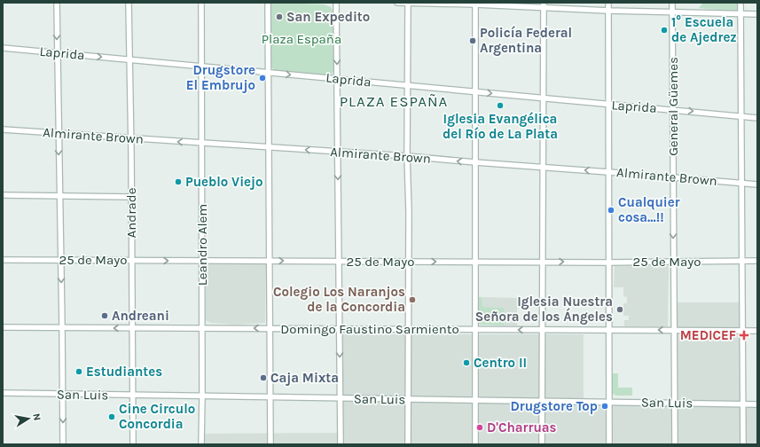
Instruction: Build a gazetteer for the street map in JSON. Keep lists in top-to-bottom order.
{
  "streets": {
    "street": [
      "Laprida",
      "General Güemes",
      "Almirante Brown",
      "Andrade",
      "Leandro Alem",
      "25 de Mayo",
      "Domingo Faustino Sarmiento",
      "San Luis"
    ]
  },
  "crossings": [
    ["Laprida", "General Güemes"],
    ["Laprida", "Andrade"],
    ["Laprida", "Leandro Alem"],
    ["General Güemes", "Almirante Brown"],
    ["General Güemes", "25 de Mayo"],
    ["General Güemes", "Domingo Faustino Sarmiento"],
    ["General Güemes", "San Luis"],
    ["Almirante Brown", "Andrade"],
    ["Almirante Brown", "Leandro Alem"],
    ["Andrade", "25 de Mayo"],
    ["Andrade", "Domingo Faustino Sarmiento"],
    ["Andrade", "San Luis"],
    ["Leandro Alem", "25 de Mayo"],
    ["Leandro Alem", "Domingo Faustino Sarmiento"],
    ["Leandro Alem", "San Luis"]
  ],
  "one_way": [
    "Laprida",
    "Almirante Brown",
    "25 de Mayo",
    "Domingo Faustino Sarmiento"
  ],
  "districts": ["PLAZA ESPAÑA"],
  "parks": ["Plaza España"],
  "places": {
    "other": [
      "San Expedito",
      "1° Escuela de Ajedrez",
      "Policía Federal Argentina",
      "Drugstore El Embrujo",
      "Iglesia Evangélica del Río de La Plata",
      "Pueblo Viejo",
      "Cualquier cosa...!!",
      "Colegio Los Naranjos de la Concordia",
      "Iglesia Nuestra Señora de los Ángeles",
      "Andreani",
      "Centro II",
      "Estudiantes",
      "Caja Mixta",
      "Drugstore Top",
      "Cine Circulo Concordia",
      "D'Charruas"
    ],
    "health": ["MEDICEF"]
  },
  "north": "right"
}
